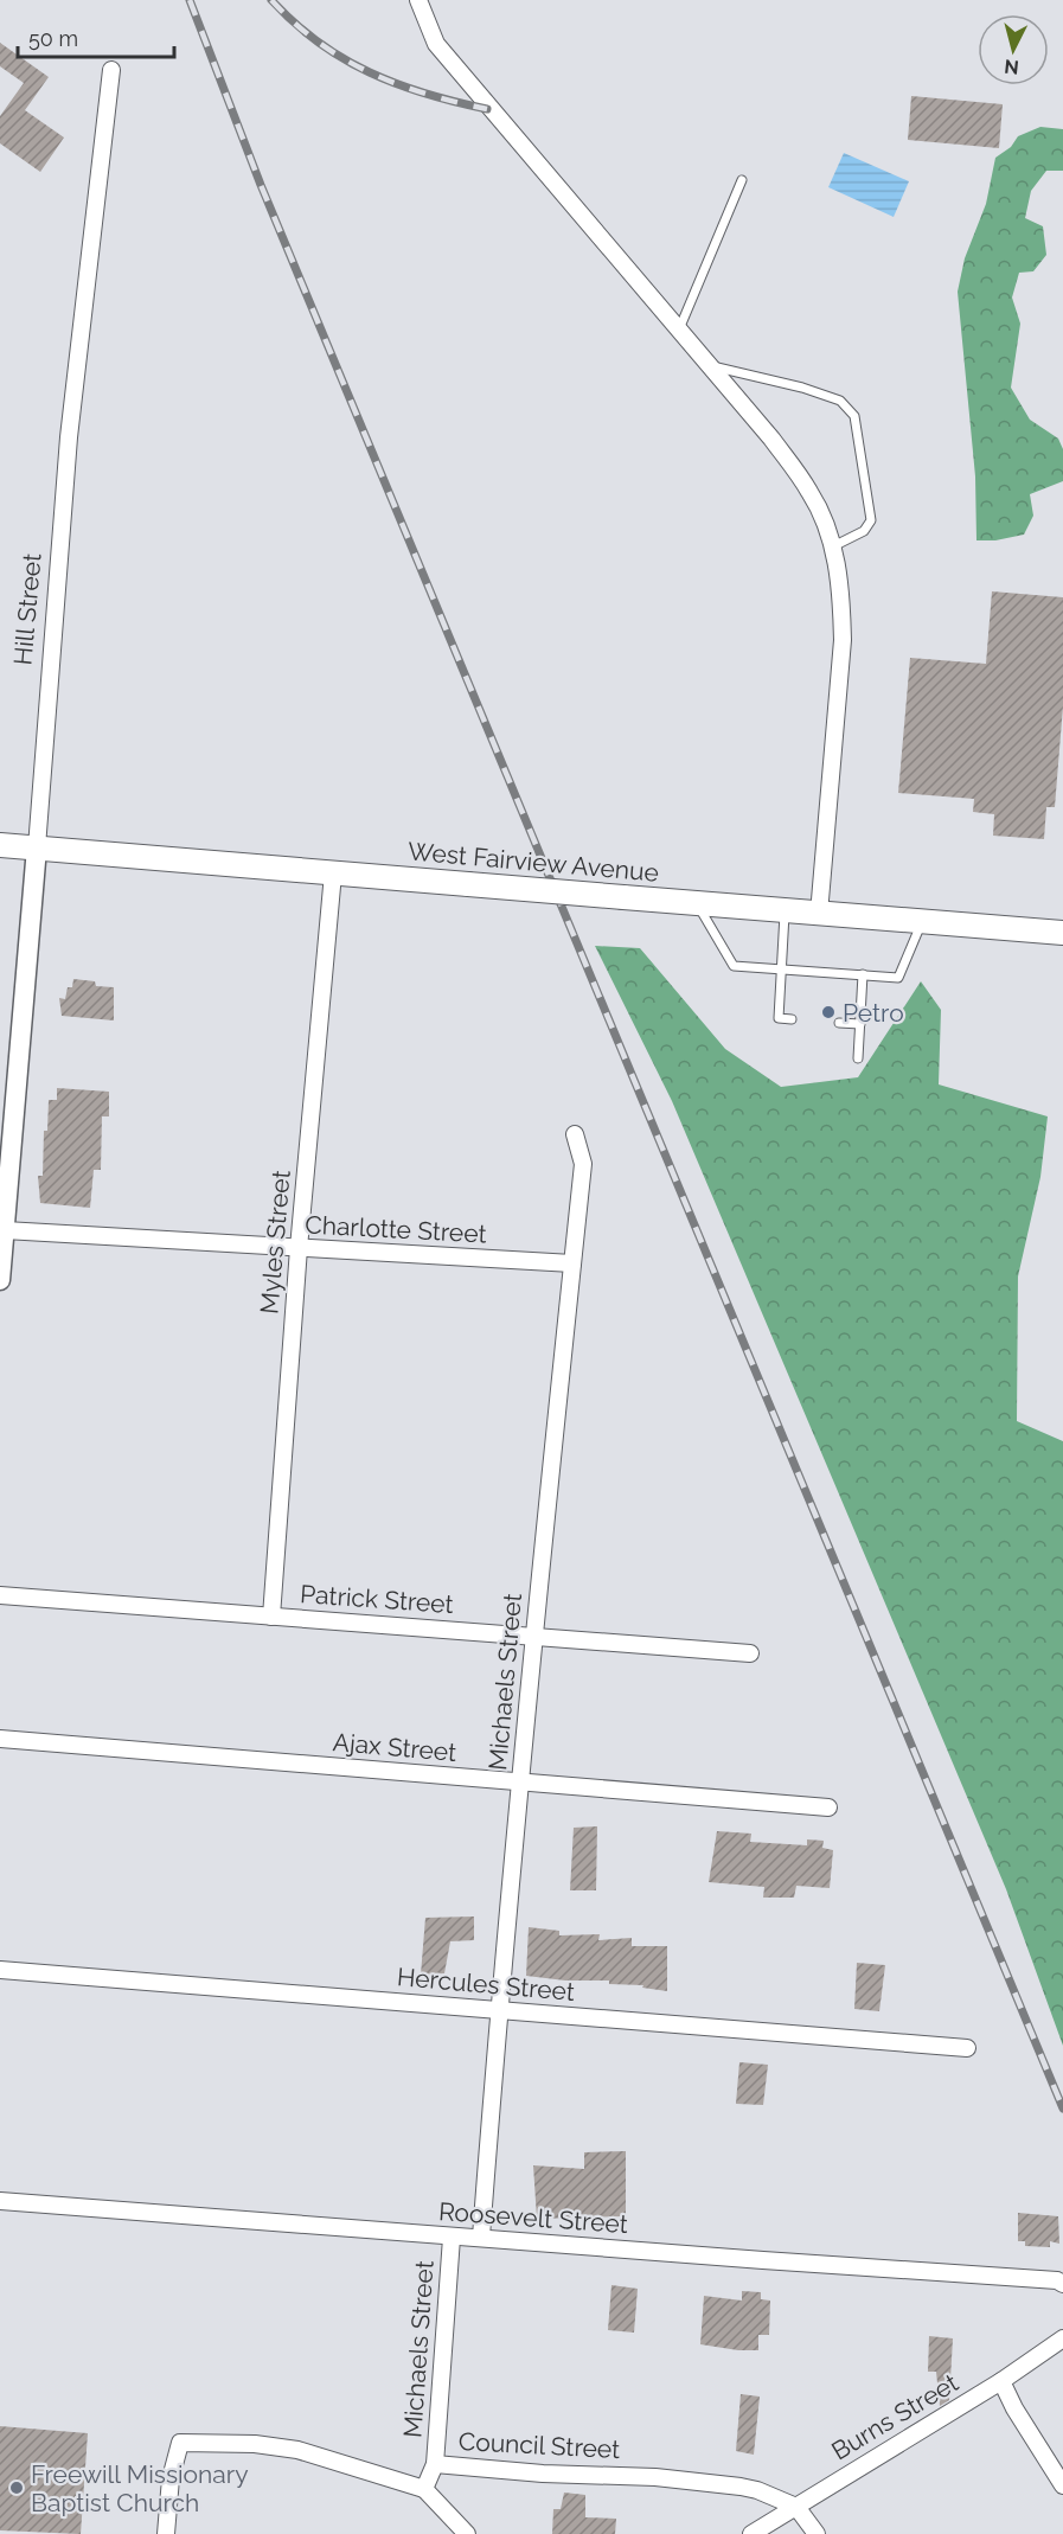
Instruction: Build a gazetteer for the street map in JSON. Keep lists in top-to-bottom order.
{
  "streets": {
    "main road": ["West Fairview Avenue"],
    "street": [
      "Hill Street",
      "Charlotte Street",
      "Myles Street",
      "Patrick Street",
      "Michaels Street",
      "Ajax Street",
      "Hercules Street",
      "Roosevelt Street",
      "Burns Street",
      "Council Street"
    ]
  },
  "crossings": [
    ["Hill Street", "West Fairview Avenue"],
    ["Hill Street", "Charlotte Street"],
    ["West Fairview Avenue", "Myles Street"],
    ["Charlotte Street", "Myles Street"],
    ["Charlotte Street", "Michaels Street"],
    ["Myles Street", "Patrick Street"],
    ["Patrick Street", "Michaels Street"],
    ["Michaels Street", "Ajax Street"],
    ["Michaels Street", "Hercules Street"],
    ["Michaels Street", "Roosevelt Street"],
    ["Michaels Street", "Council Street"],
    ["Burns Street", "Council Street"]
  ],
  "places": ["Petro", "Freewill Missionary Baptist Church"],
  "scale_bar": "50 m",
  "north": "bottom"
}
